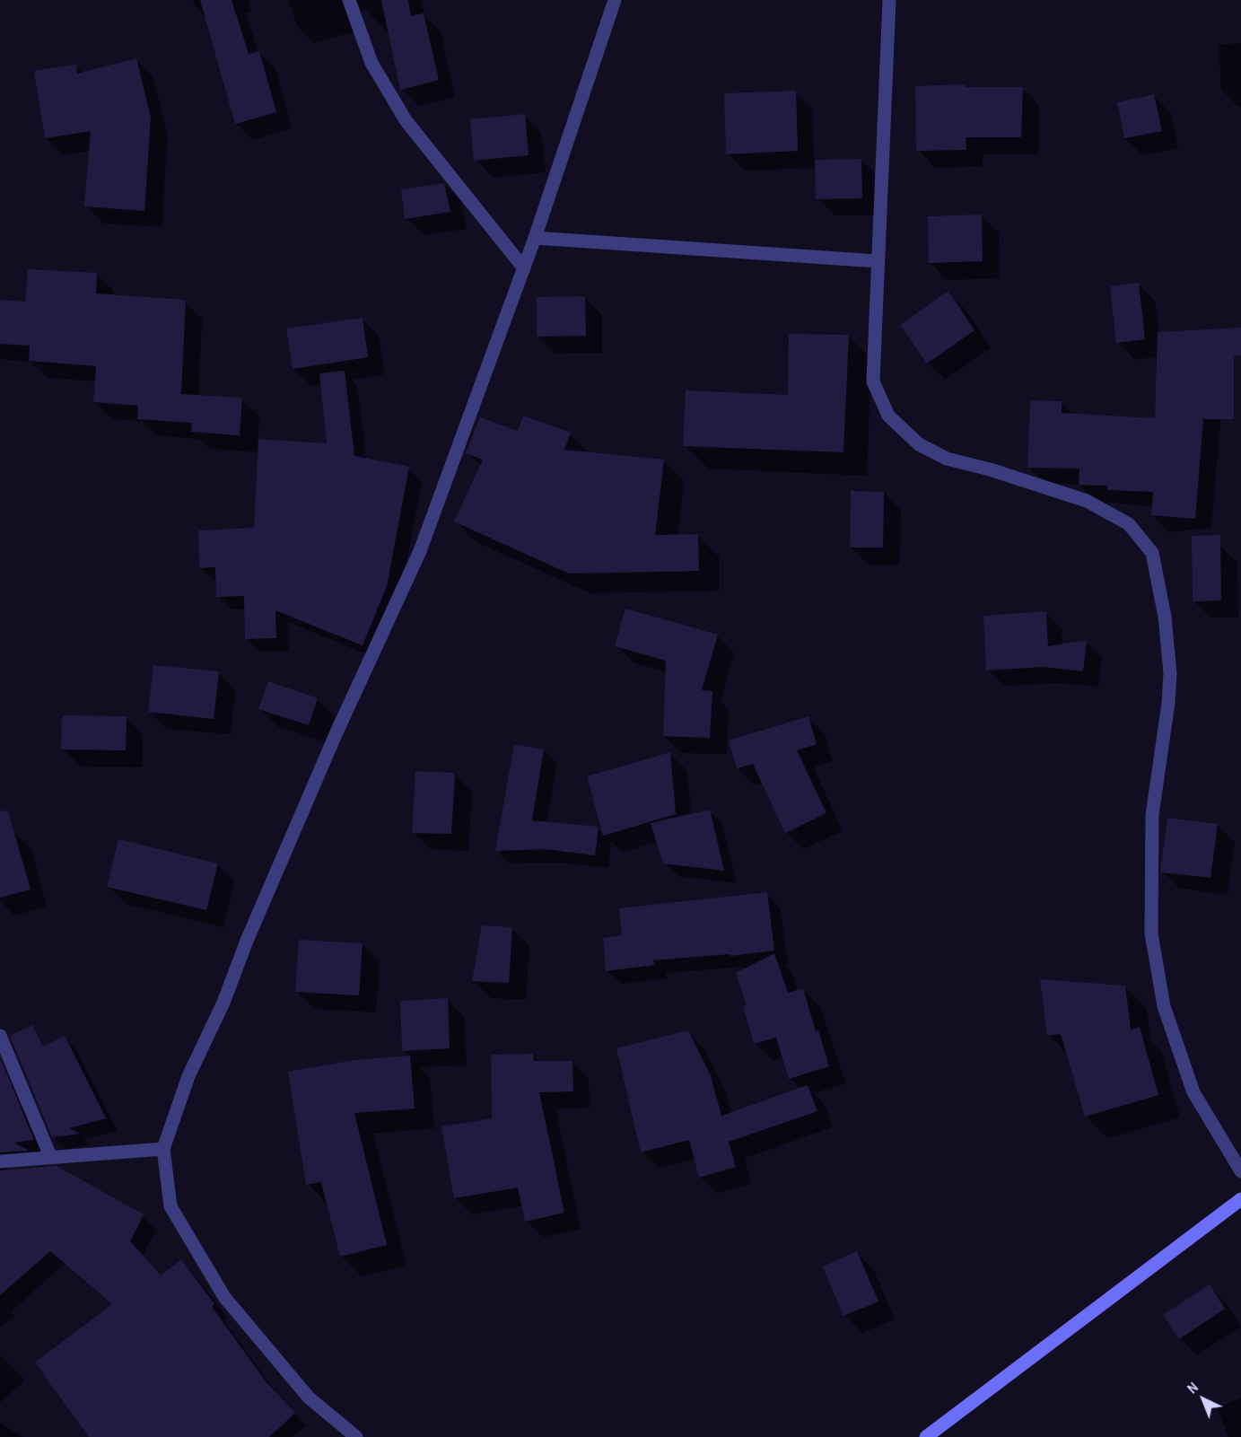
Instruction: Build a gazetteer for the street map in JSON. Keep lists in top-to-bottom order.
{
  "north": "top left"
}
